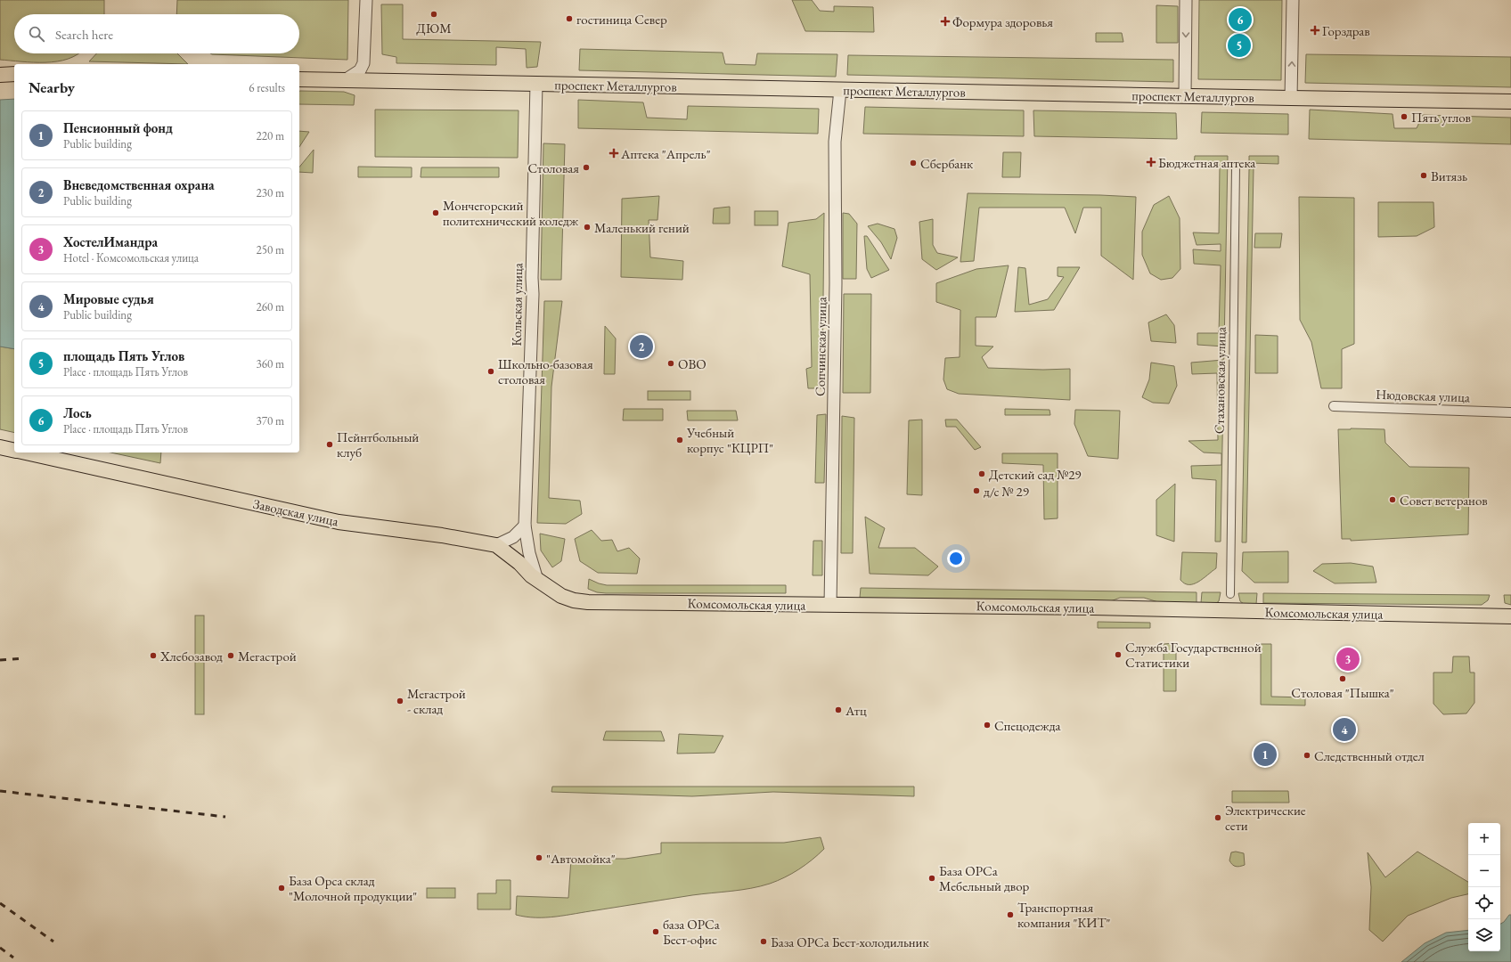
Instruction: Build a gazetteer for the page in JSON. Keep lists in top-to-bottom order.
{
  "streets": {
    "main road": ["проспект Металлургов", "Заводская улица", "Комсомольская улица"],
    "street": [
      "Кольская улица",
      "Сопчинская улица",
      "Стахановская улица",
      "Нюдовская улица"
    ]
  },
  "crossings": [
    ["проспект Металлургов", "Кольская улица"],
    ["проспект Металлургов", "Сопчинская улица"],
    ["Кольская улица", "Заводская улица"],
    ["Сопчинская улица", "Комсомольская улица"],
    ["Заводская улица", "Комсомольская улица"]
  ],
  "places": {
    "other": [
      "ДЮМ",
      "гостиница Север",
      "Пять углов",
      "Сбербанк",
      "Столовая",
      "Витязь",
      "Мончегорский политехнический коледж",
      "Маленький гений",
      "ОВО",
      "Школьно-базовая столовая",
      "Учебный корпус \"КЦРП\"",
      "Пейнтбольный клуб",
      "Детский сад №29",
      "д/с № 29",
      "Совет ветеранов",
      "Служба Государственной Статистики",
      "Хлебозавод",
      "Мегастрой",
      "Столовая \"Пышка\"",
      "Мегастрой - склад",
      "Атц",
      "Спецодежда",
      "Следственный отдел",
      "Электрические сети",
      "\"Автомойка\"",
      "База ОРСа Мебельный двор",
      "База Орса склад \"Молочной продукции\"",
      "Транспортная компания \"КИТ\"",
      "база ОРСа Бест-офис",
      "База ОРСа Бест-холодильник"
    ],
    "health": [
      "Формура здоровья",
      "Горздрав",
      "Аптека \"Апрель\"",
      "Бюджетная аптека"
    ]
  },
  "page": {
    "pins": [
      "6",
      "5",
      "2",
      "3",
      "4",
      "1"
    ],
    "search": "Search here",
    "heading": ["Nearby", "6 results"],
    "list": [
      {
        "mark": "1",
        "name": "Пенсионный фонд",
        "note": "Public building",
        "value": "220 m"
      },
      {
        "mark": "2",
        "name": "Вневедомственная охрана",
        "note": "Public building",
        "value": "230 m"
      },
      {
        "mark": "3",
        "name": "ХостелИмандра",
        "note": "Hotel · Комсомольская улица",
        "value": "250 m"
      },
      {
        "mark": "4",
        "name": "Мировые судья",
        "note": "Public building",
        "value": "260 m"
      },
      {
        "mark": "5",
        "name": "площадь Пять Углов",
        "note": "Place · площадь Пять Углов",
        "value": "360 m"
      },
      {
        "mark": "6",
        "name": "Лось",
        "note": "Place · площадь Пять Углов",
        "value": "370 m"
      }
    ],
    "map_buttons": ["+", "−"]
  }
}
